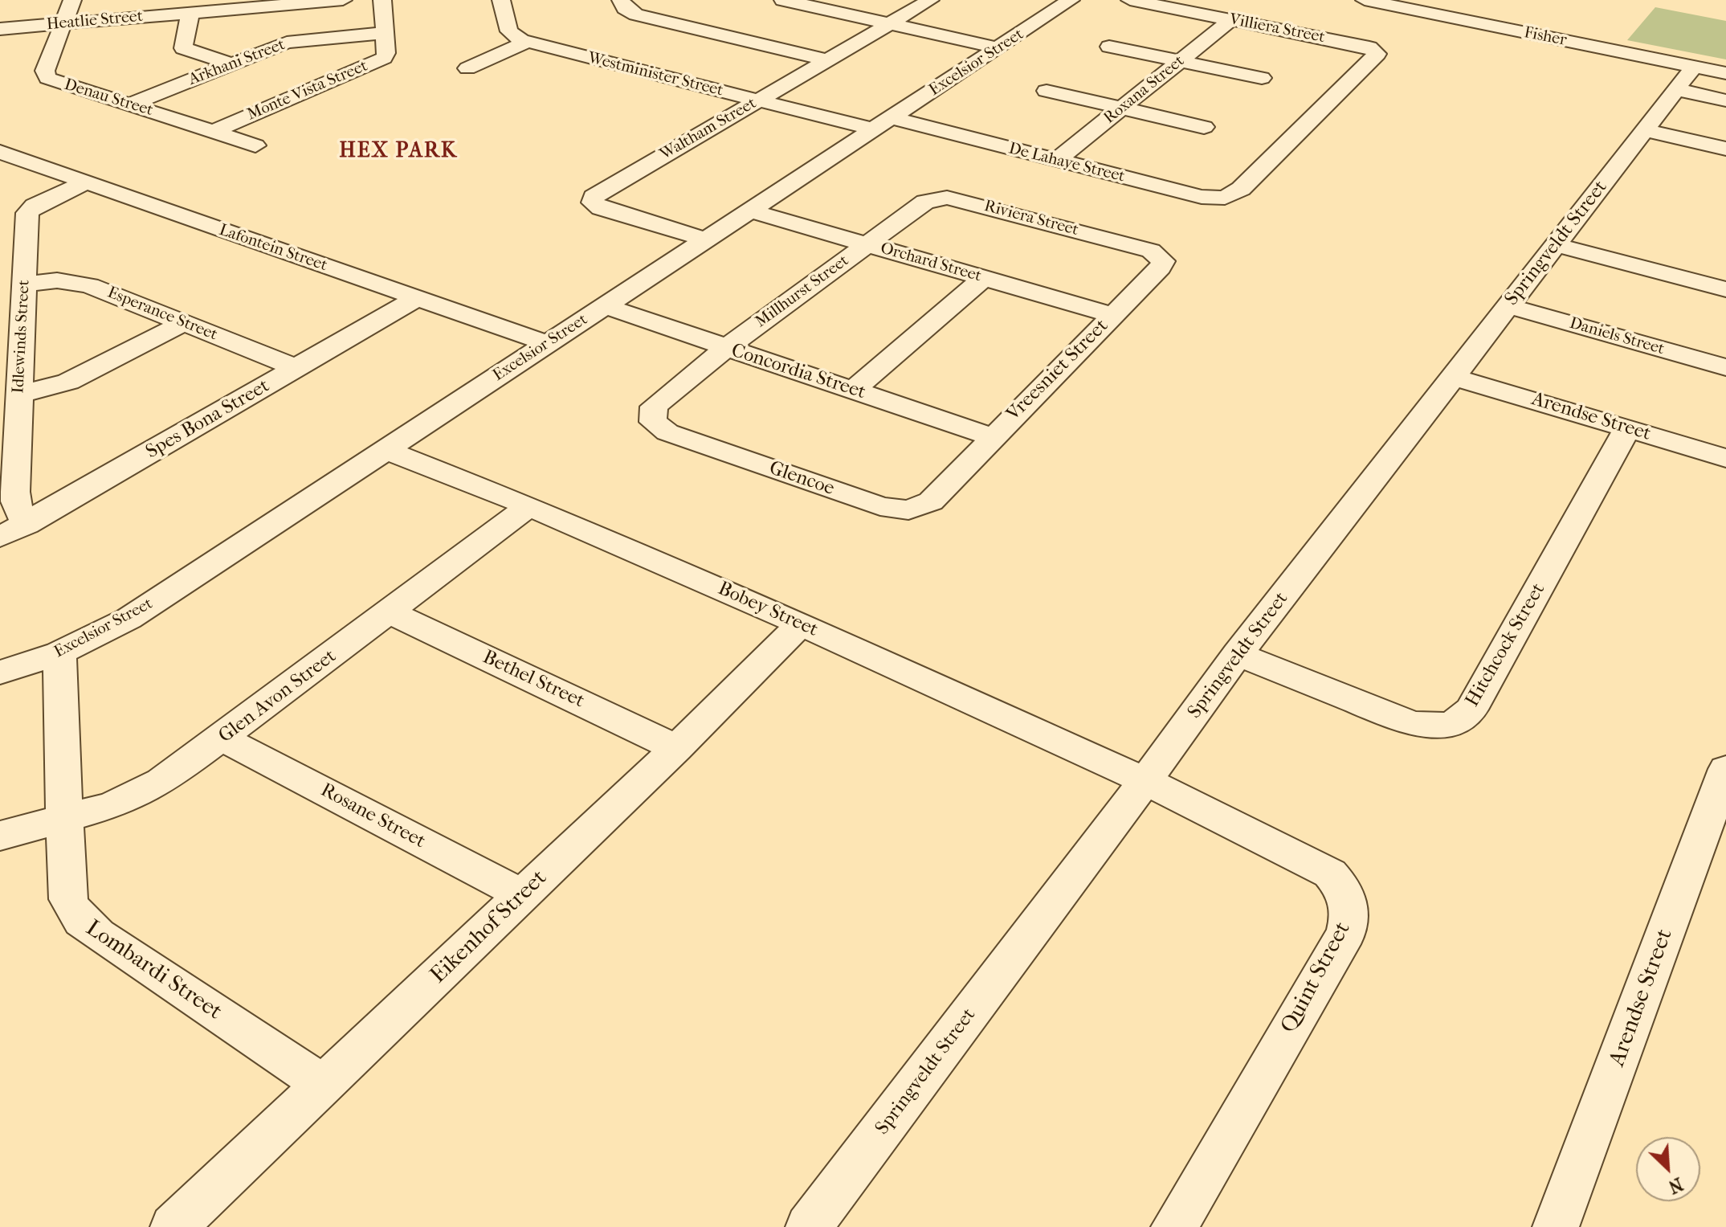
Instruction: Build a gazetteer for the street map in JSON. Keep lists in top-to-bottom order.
{
  "streets": {
    "street": [
      "Heatlie Street",
      "Villiera Street",
      "Fisher",
      "Arkhani Street",
      "Excelsior Street",
      "Westminister Street",
      "Roxana Street",
      "Monte Vista Street",
      "Denau Street",
      "Waltham Street",
      "De Lahaye Street",
      "Riviera Street",
      "Springveldt Street",
      "Lafontein Street",
      "Orchard Street",
      "Millhurst Street",
      "Esperance Street",
      "Idlewinds Street",
      "Daniels Street",
      "Vreesniet Street",
      "Concordia Street",
      "Arendse Street",
      "Spes Bona Street",
      "Glencoe",
      "Bobey Street",
      "Hitchcock Street",
      "Bethel Street",
      "Glen Avon Street",
      "Rosane Street",
      "Eikenhof Street",
      "Lombardi Street",
      "Quint Street"
    ]
  },
  "crossings": [
    ["Heatlie Street", "Denau Street"],
    ["Villiera Street", "Roxana Street"],
    ["Villiera Street", "De Lahaye Street"],
    ["Fisher", "Springveldt Street"],
    ["Arkhani Street", "Monte Vista Street"],
    ["Arkhani Street", "Denau Street"],
    ["Excelsior Street", "Westminister Street"],
    ["Excelsior Street", "Waltham Street"],
    ["Excelsior Street", "De Lahaye Street"],
    ["Excelsior Street", "Lafontein Street"],
    ["Excelsior Street", "Orchard Street"],
    ["Excelsior Street", "Concordia Street"],
    ["Excelsior Street", "Bobey Street"],
    ["Excelsior Street", "Lombardi Street"],
    ["Westminister Street", "Waltham Street"],
    ["Westminister Street", "De Lahaye Street"],
    ["Roxana Street", "De Lahaye Street"],
    ["Monte Vista Street", "Denau Street"],
    ["Riviera Street", "Millhurst Street"],
    ["Riviera Street", "Vreesniet Street"],
    ["Springveldt Street", "Daniels Street"],
    ["Springveldt Street", "Arendse Street"],
    ["Springveldt Street", "Bobey Street"],
    ["Springveldt Street", "Hitchcock Street"],
    ["Springveldt Street", "Quint Street"],
    ["Lafontein Street", "Idlewinds Street"],
    ["Lafontein Street", "Spes Bona Street"],
    ["Orchard Street", "Millhurst Street"],
    ["Orchard Street", "Vreesniet Street"],
    ["Millhurst Street", "Concordia Street"],
    ["Millhurst Street", "Glencoe"],
    ["Esperance Street", "Idlewinds Street"],
    ["Esperance Street", "Spes Bona Street"],
    ["Idlewinds Street", "Spes Bona Street"],
    ["Vreesniet Street", "Concordia Street"],
    ["Vreesniet Street", "Glencoe"],
    ["Arendse Street", "Hitchcock Street"],
    ["Bobey Street", "Glen Avon Street"],
    ["Bobey Street", "Eikenhof Street"],
    ["Bobey Street", "Quint Street"],
    ["Bethel Street", "Glen Avon Street"],
    ["Bethel Street", "Eikenhof Street"],
    ["Glen Avon Street", "Rosane Street"],
    ["Glen Avon Street", "Lombardi Street"],
    ["Rosane Street", "Eikenhof Street"],
    ["Eikenhof Street", "Lombardi Street"]
  ],
  "districts": ["HEX PARK"],
  "north": "bottom right"
}
